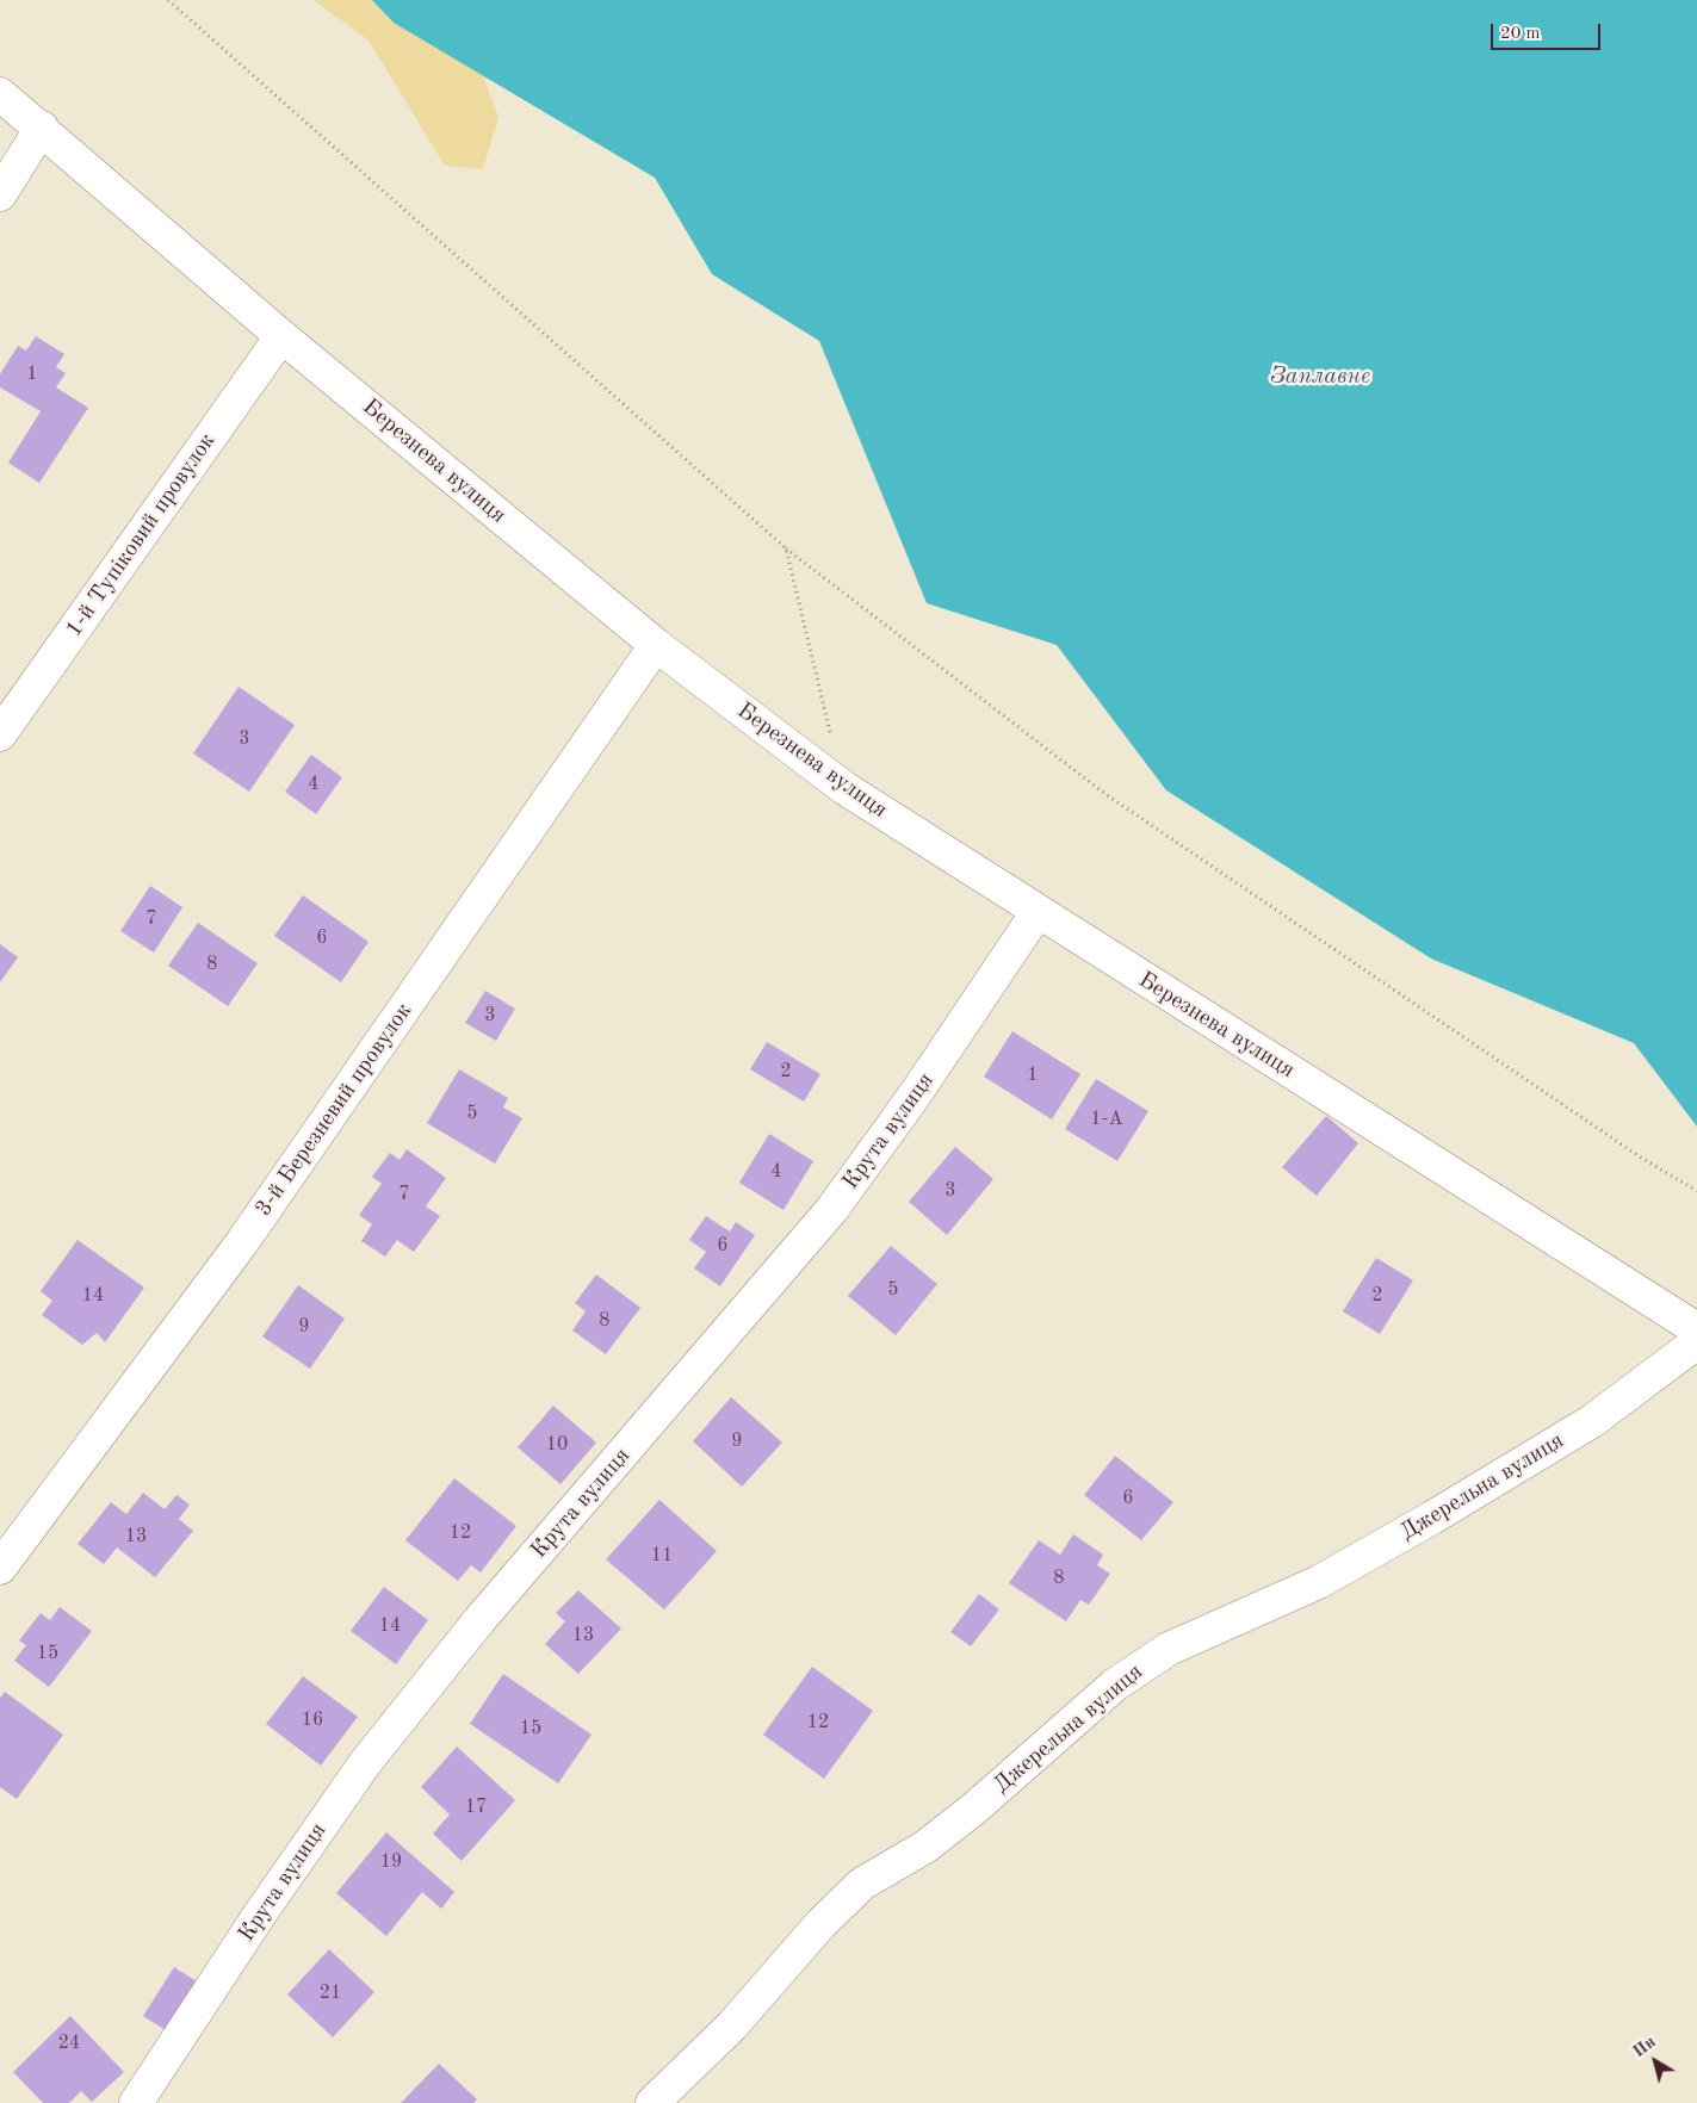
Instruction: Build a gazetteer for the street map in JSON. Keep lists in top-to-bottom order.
{
  "streets": {
    "street": [
      "Березнева вулиця",
      "1-й Тупіковий провулок",
      "3-й Березневий провулок",
      "Крута вулиця",
      "Джерельна вулиця"
    ]
  },
  "crossings": [
    ["Березнева вулиця", "1-й Тупіковий провулок"],
    ["Березнева вулиця", "3-й Березневий провулок"],
    ["Березнева вулиця", "Крута вулиця"]
  ],
  "water": ["Заплавне"],
  "house_numbers": [
    "1",
    "3",
    "4",
    "7",
    "6",
    "8",
    "3",
    "2",
    "1",
    "5",
    "1-А",
    "4",
    "3",
    "7",
    "6",
    "5",
    "14",
    "2",
    "8",
    "9",
    "9",
    "10",
    "6",
    "12",
    "13",
    "11",
    "8",
    "14",
    "13",
    "15",
    "16",
    "12",
    "15",
    "17",
    "19",
    "21",
    "24"
  ],
  "scale_bar": "20 m",
  "north": "top left"
}
